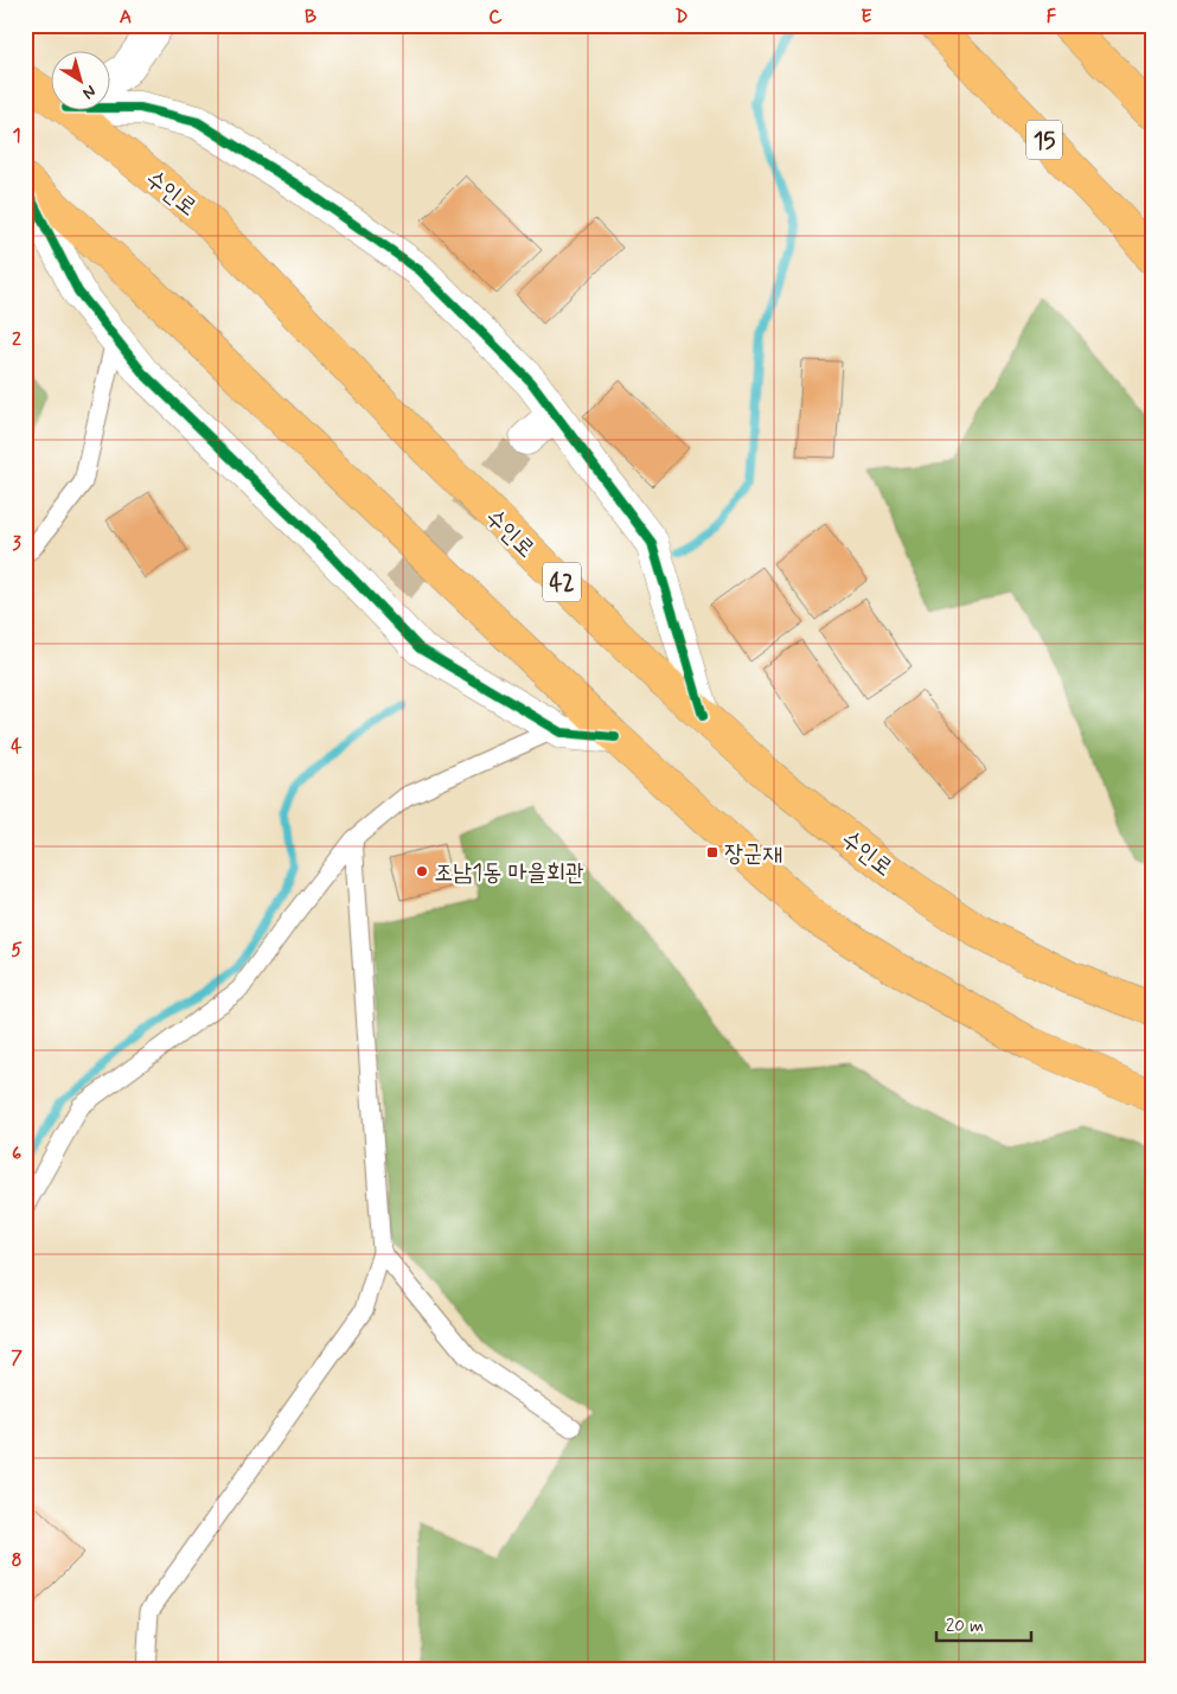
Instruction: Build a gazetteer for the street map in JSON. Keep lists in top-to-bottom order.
{
  "streets": {
    "main road": ["15", "수인로", "42"]
  },
  "places": {
    "transit": ["장군재"],
    "other": ["조남1동 마을회관"]
  },
  "scale_bar": "20 m",
  "north": "bottom right",
  "grid": {
    "columns": [
      "A",
      "B",
      "C",
      "D",
      "E",
      "F"
    ],
    "rows": [
      "1",
      "2",
      "3",
      "4",
      "5",
      "6",
      "7",
      "8"
    ]
  }
}
